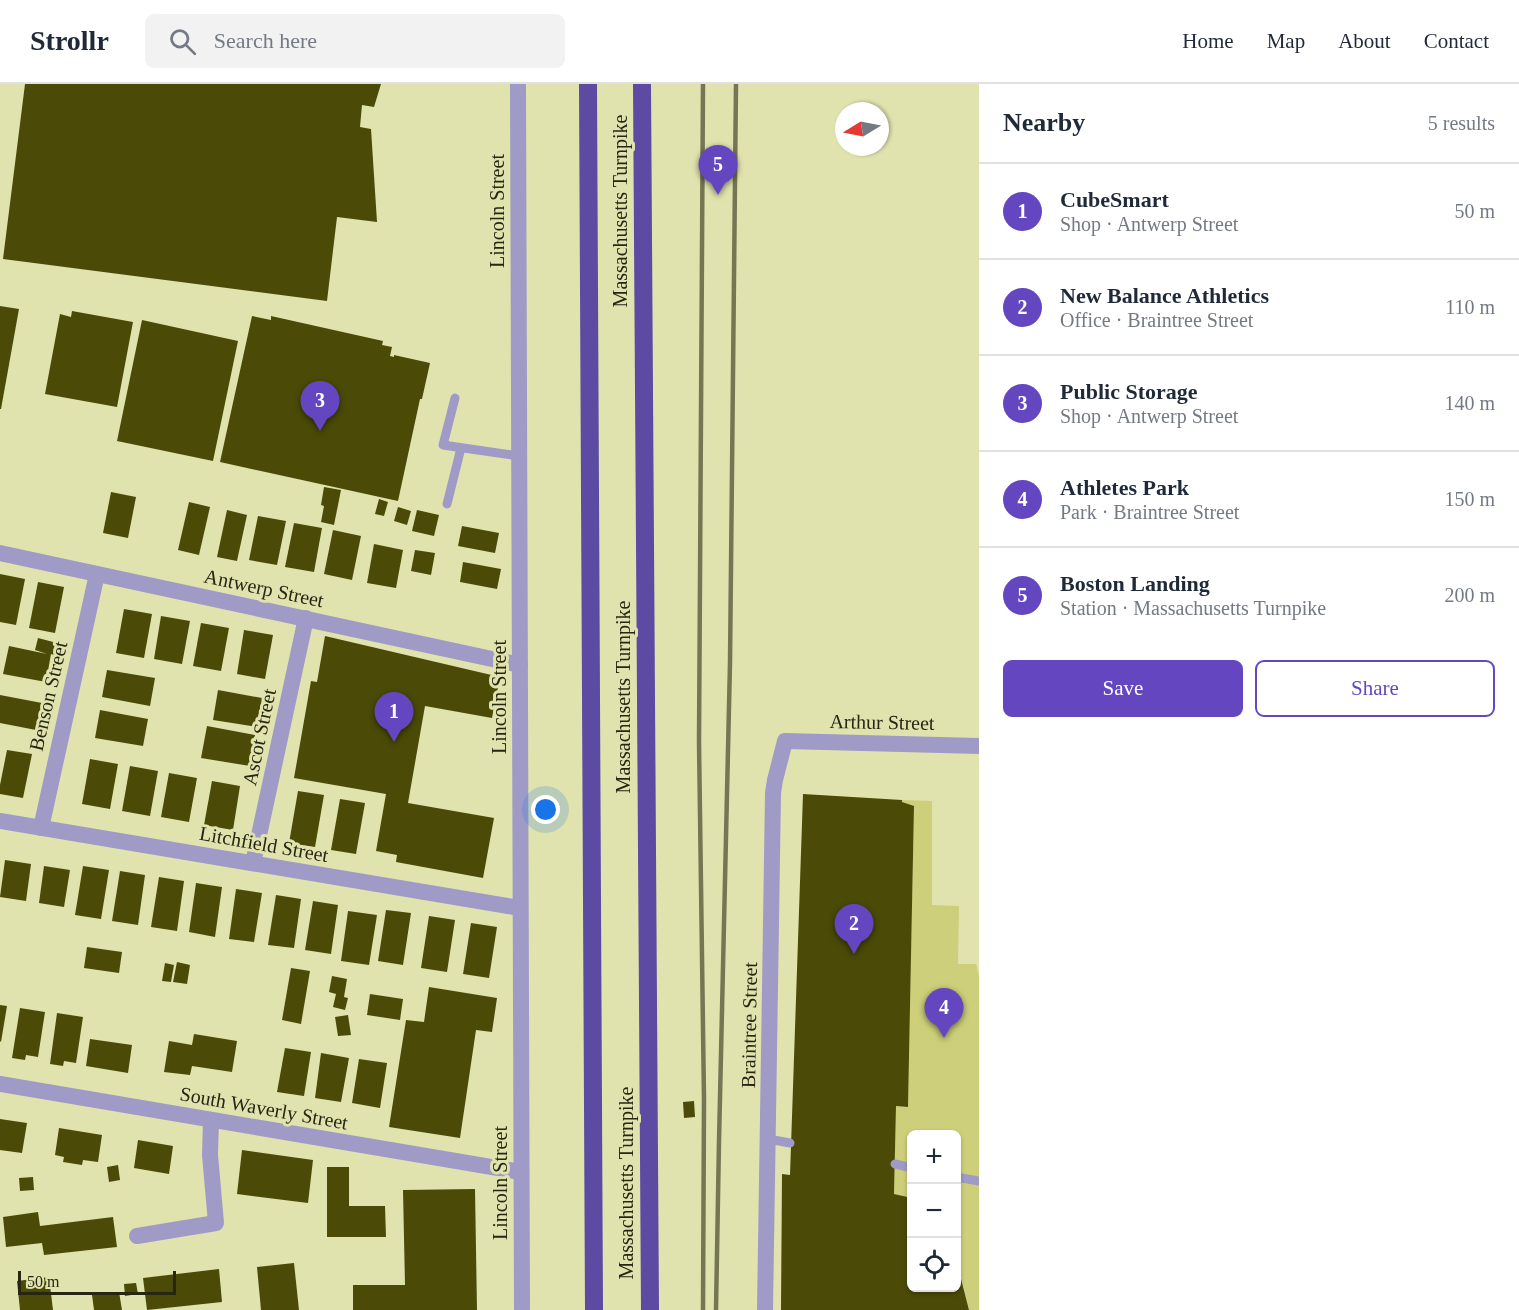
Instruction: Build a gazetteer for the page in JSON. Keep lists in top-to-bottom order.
{
  "streets": {
    "highway": ["Massachusetts Turnpike"],
    "street": [
      "Lincoln Street",
      "Antwerp Street",
      "Benson Street",
      "Arthur Street",
      "Ascot Street",
      "Litchfield Street",
      "Braintree Street",
      "South Waverly Street"
    ]
  },
  "crossings": [
    ["Lincoln Street", "Antwerp Street"],
    ["Lincoln Street", "Litchfield Street"],
    ["Lincoln Street", "South Waverly Street"],
    ["Antwerp Street", "Benson Street"],
    ["Antwerp Street", "Ascot Street"],
    ["Benson Street", "Litchfield Street"],
    ["Arthur Street", "Braintree Street"],
    ["Ascot Street", "Litchfield Street"]
  ],
  "scale_bar": "50 m",
  "north": "left",
  "page": {
    "header": "Strollr",
    "search": "Search here",
    "nav": [
      "Home",
      "Map",
      "About",
      "Contact"
    ],
    "heading": ["Nearby", "5 results"],
    "pins": [
      "5",
      "3",
      "1",
      "2",
      "4"
    ],
    "list": [
      {
        "mark": "1",
        "name": "CubeSmart",
        "note": "Shop · Antwerp Street",
        "value": "50 m"
      },
      {
        "mark": "2",
        "name": "New Balance Athletics",
        "note": "Office · Braintree Street",
        "value": "110 m"
      },
      {
        "mark": "3",
        "name": "Public Storage",
        "note": "Shop · Antwerp Street",
        "value": "140 m"
      },
      {
        "mark": "4",
        "name": "Athletes Park",
        "note": "Park · Braintree Street",
        "value": "150 m"
      },
      {
        "mark": "5",
        "name": "Boston Landing",
        "note": "Station · Massachusetts Turnpike",
        "value": "200 m"
      }
    ],
    "buttons": ["Save", "Share"],
    "map_buttons": ["+", "−"],
    "scale": "50 m"
  }
}
